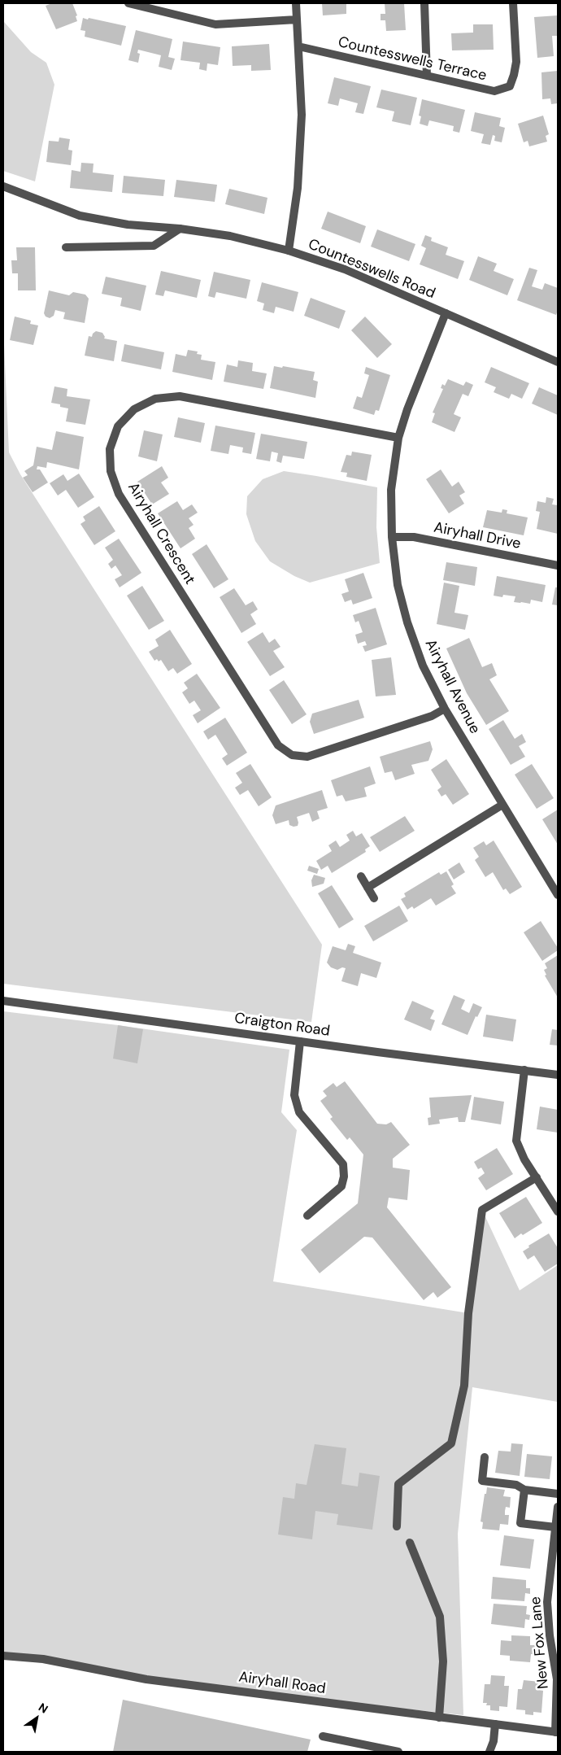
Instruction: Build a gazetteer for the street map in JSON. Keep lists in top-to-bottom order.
{
  "streets": {
    "street": [
      "Countesswells Terrace",
      "Countesswells Road",
      "Airyhall Crescent",
      "Airyhall Drive",
      "Airyhall Avenue",
      "Craigton Road",
      "New Fox Lane",
      "Airyhall Road"
    ]
  },
  "crossings": [
    ["Countesswells Road", "Airyhall Avenue"],
    ["Airyhall Crescent", "Airyhall Avenue"],
    ["Airyhall Drive", "Airyhall Avenue"],
    ["New Fox Lane", "Airyhall Road"]
  ],
  "north": "top right"
}
